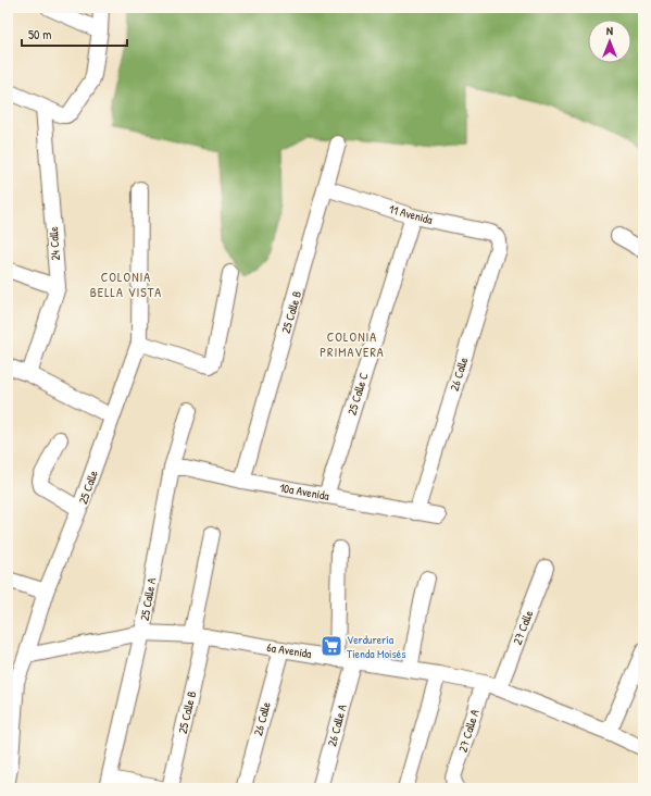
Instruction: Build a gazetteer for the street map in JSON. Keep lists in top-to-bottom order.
{
  "streets": {
    "street": [
      "11 Avenida",
      "24 Calle",
      "25 Calle B",
      "26 Calle",
      "25 Calle C",
      "25 Calle",
      "10a Avenida",
      "25 Calle A",
      "27 Calle",
      "6a Avenida",
      "26 Calle A",
      "27 Calle A"
    ]
  },
  "crossings": [
    ["11 Avenida", "25 Calle B"],
    ["11 Avenida", "26 Calle"],
    ["11 Avenida", "25 Calle C"],
    ["25 Calle B", "10a Avenida"],
    ["25 Calle B", "6a Avenida"],
    ["26 Calle", "10a Avenida"],
    ["26 Calle", "6a Avenida"],
    ["25 Calle C", "10a Avenida"],
    ["25 Calle", "6a Avenida"],
    ["10a Avenida", "25 Calle A"],
    ["25 Calle A", "6a Avenida"],
    ["27 Calle", "6a Avenida"],
    ["6a Avenida", "26 Calle A"],
    ["6a Avenida", "27 Calle A"]
  ],
  "districts": ["COLONIA BELLA VISTA", "COLONIA PRIMAVERA"],
  "places": {
    "supermarket": ["Verdurería Tienda Moisés"]
  },
  "scale_bar": "50 m",
  "north": "top"
}
